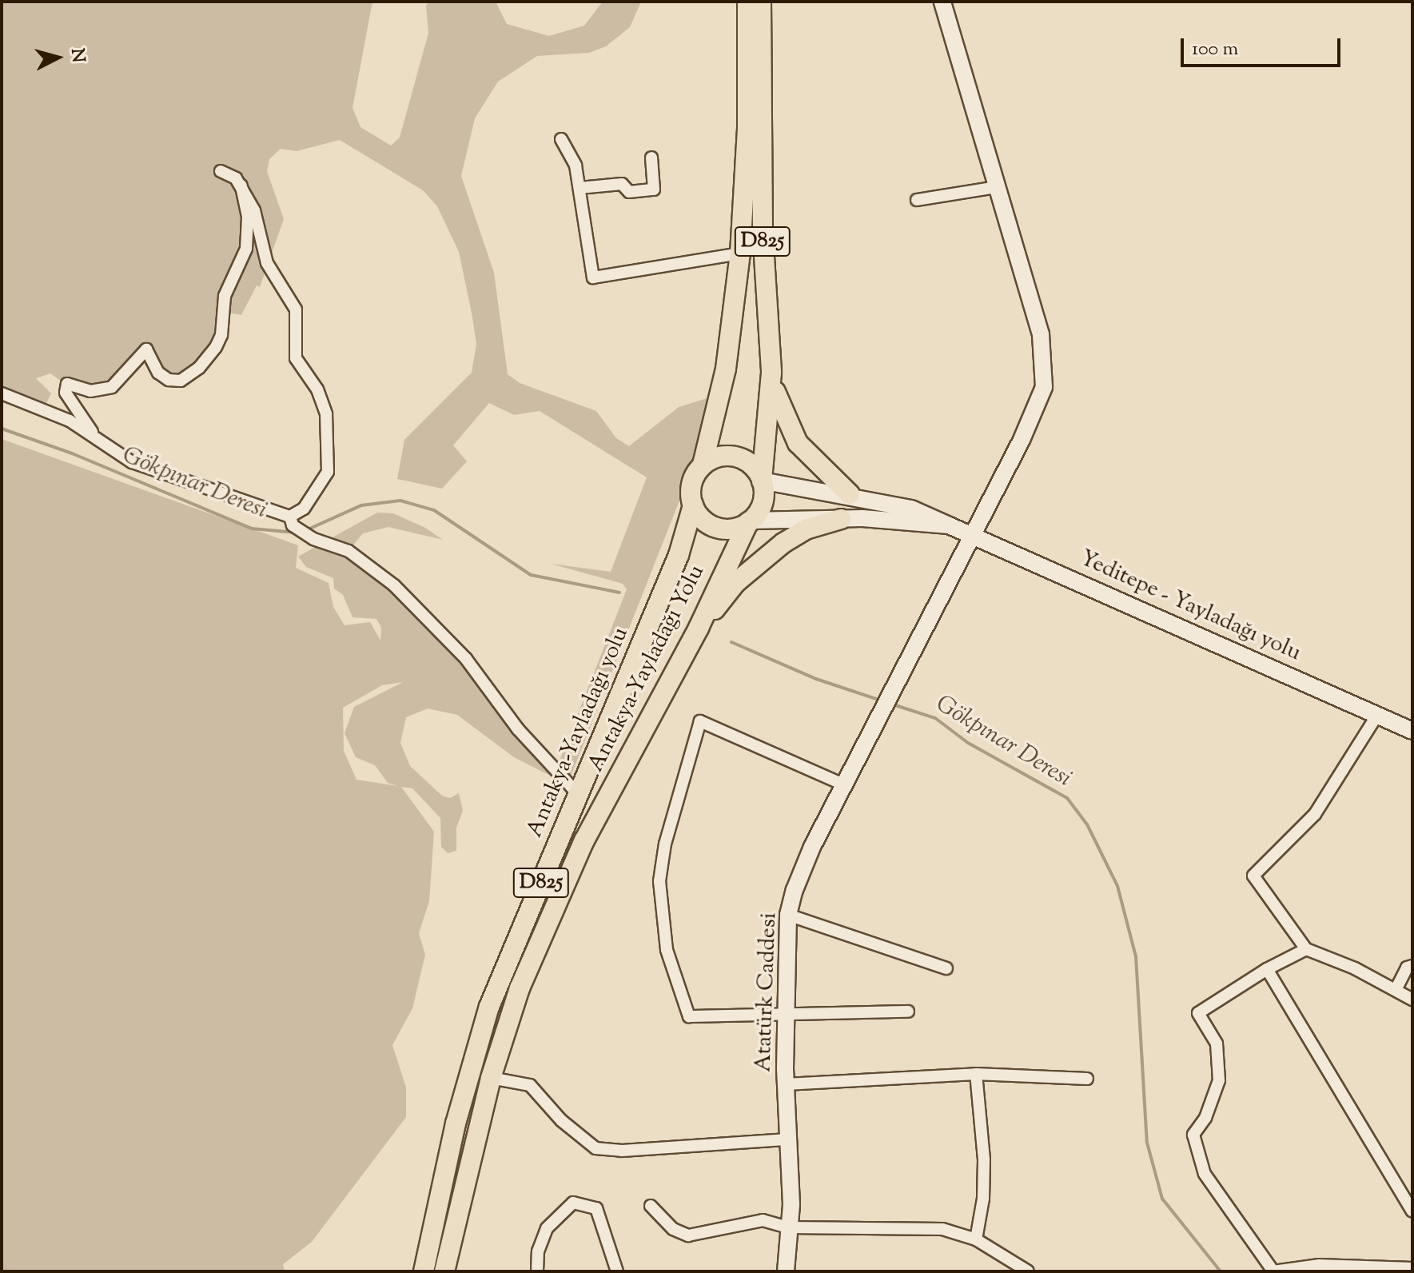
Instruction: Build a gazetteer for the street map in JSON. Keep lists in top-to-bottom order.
{
  "streets": {
    "highway": ["D825", "Antakya-Yayladağı Yolu", "Antakya-Yayladağı yolu"],
    "main road": ["Yeditepe - Yayladağı yolu", "Atatürk Caddesi"]
  },
  "crossings": [
    ["D825", "Yeditepe - Yayladağı yolu"],
    ["D825", "Antakya-Yayladağı Yolu"],
    ["D825", "Antakya-Yayladağı yolu"],
    ["Yeditepe - Yayladağı yolu", "Antakya-Yayladağı Yolu"],
    ["Yeditepe - Yayladağı yolu", "Antakya-Yayladağı yolu"],
    ["Yeditepe - Yayladağı yolu", "Atatürk Caddesi"],
    ["Antakya-Yayladağı Yolu", "Antakya-Yayladağı yolu"]
  ],
  "water": ["Gökpınar Deresi"],
  "scale_bar": "100 m",
  "north": "right"
}
